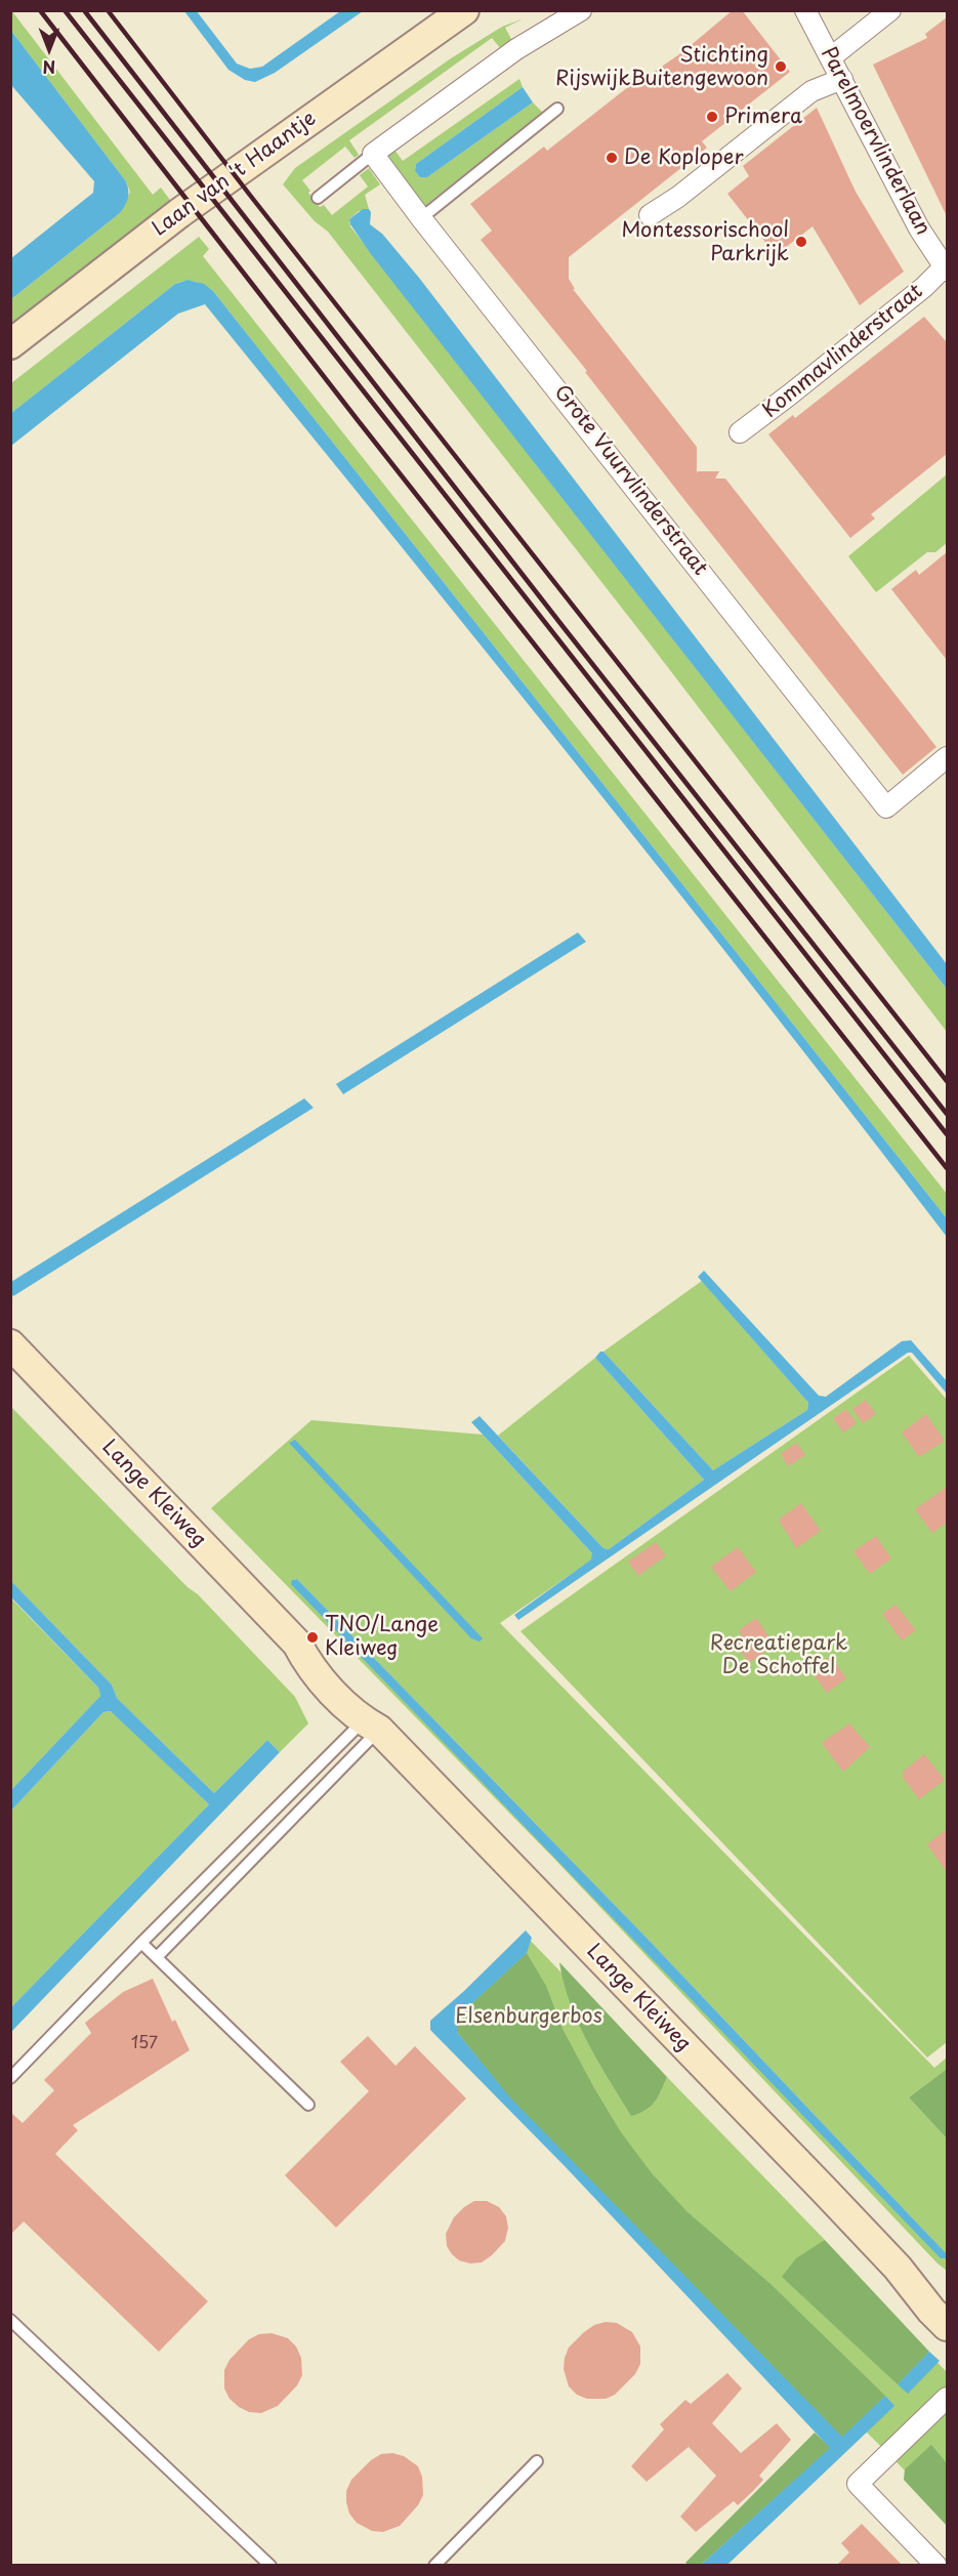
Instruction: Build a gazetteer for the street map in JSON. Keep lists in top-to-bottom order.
{
  "streets": {
    "street": [
      "Parelmoervlinderlaan",
      "Laan van 't Haantje",
      "Kommavlinderstraat",
      "Grote Vuurvlinderstraat",
      "Lange Kleiweg"
    ]
  },
  "crossings": [
    ["Parelmoervlinderlaan", "Kommavlinderstraat"]
  ],
  "parks": ["Recreatiepark De Schoffel", "Elsenburgerbos"],
  "places": [
    "Stichting RijswijkBuitengewoon",
    "Primera",
    "De Koploper",
    "Montessorischool Parkrijk",
    "TNO/Lange Kleiweg"
  ],
  "house_numbers": ["157"],
  "north": "bottom"
}
